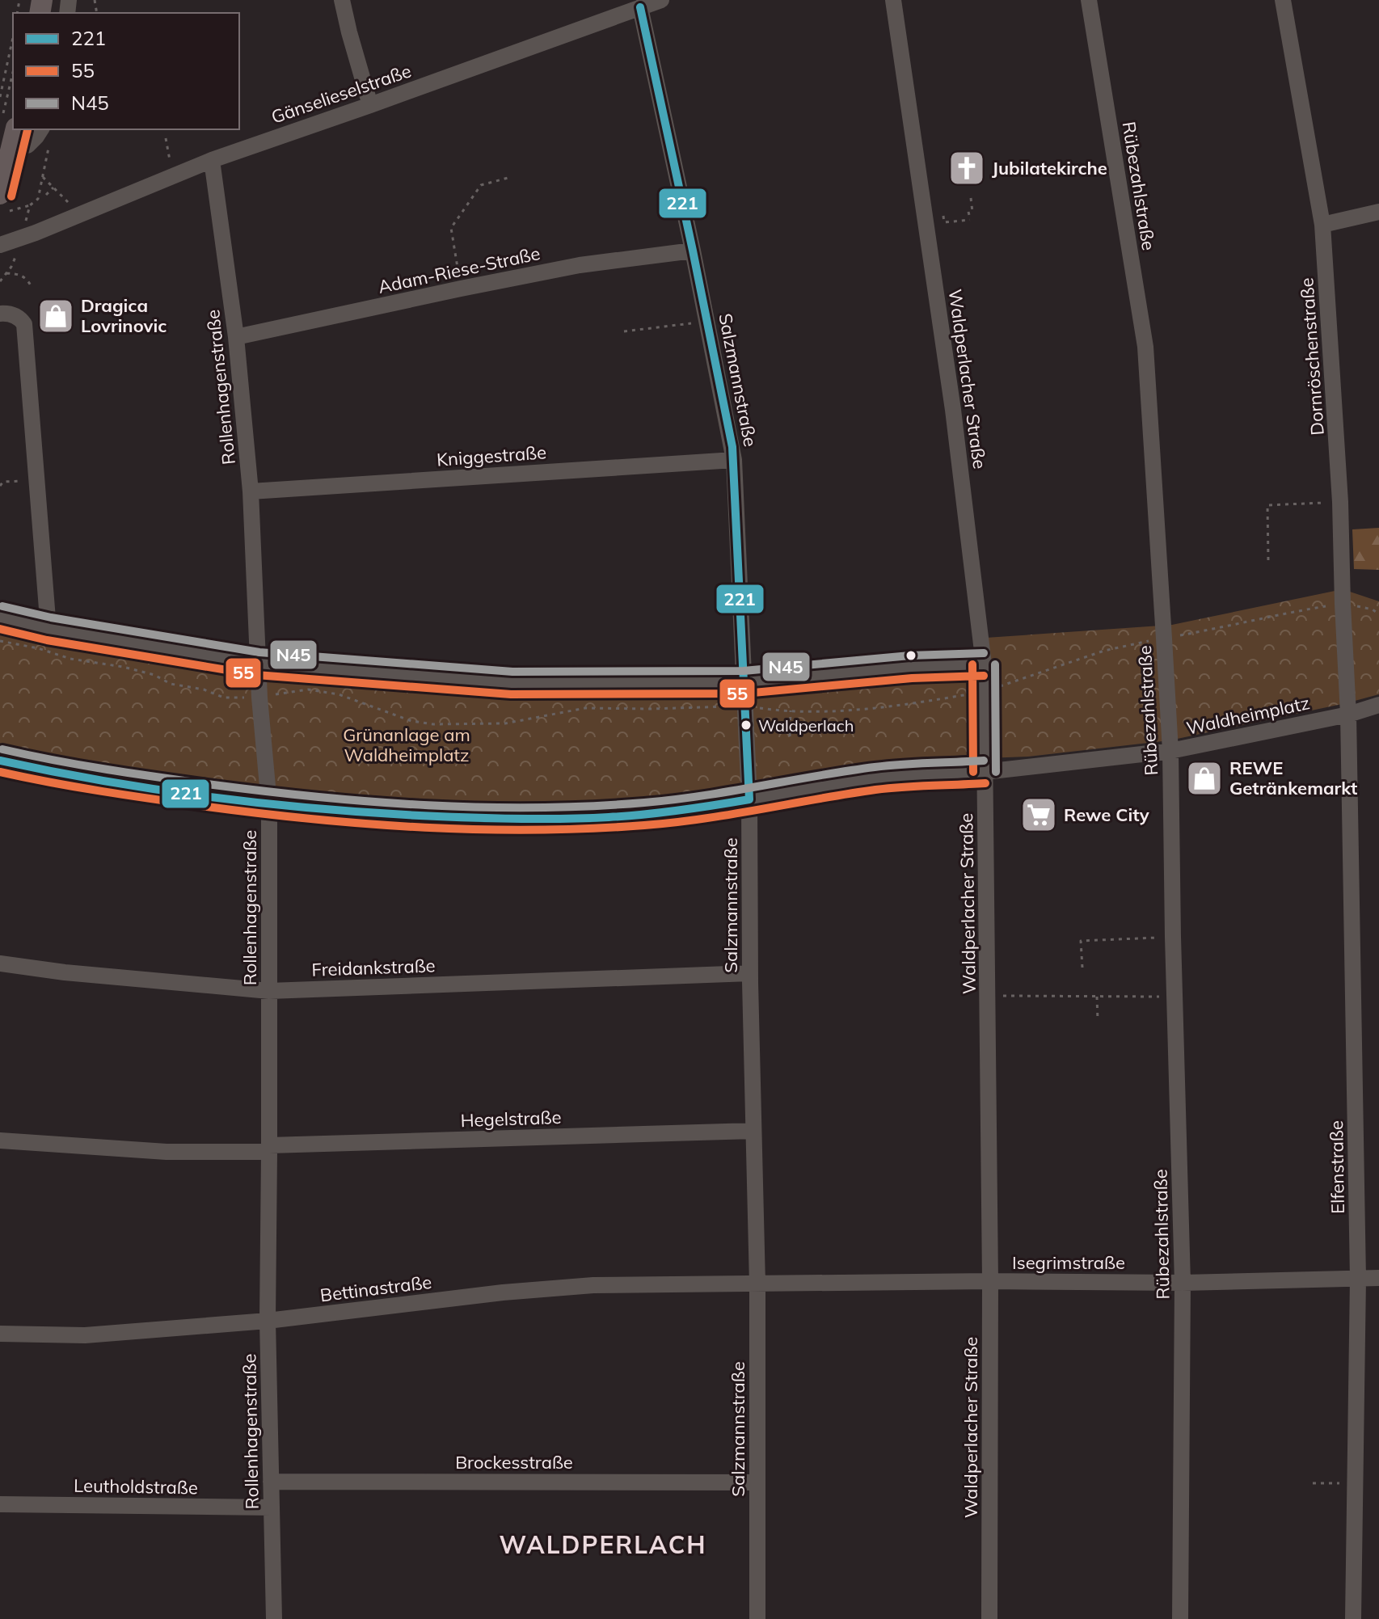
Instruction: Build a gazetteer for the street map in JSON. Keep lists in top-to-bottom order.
{
  "streets": {
    "street": [
      "Gänselieselstraße",
      "Rübezahlstraße",
      "Adam-Riese-Straße",
      "Dornröschenstraße",
      "Waldperlacher Straße",
      "Salzmannstraße",
      "Rollenhagenstraße",
      "Kniggestraße",
      "Waldheimplatz",
      "Freidankstraße",
      "Hegelstraße",
      "Elfenstraße",
      "Isegrimstraße",
      "Bettinastraße",
      "Brockesstraße",
      "Leutholdstraße"
    ]
  },
  "crossings": [
    ["Gänselieselstraße", "Salzmannstraße"],
    ["Gänselieselstraße", "Rollenhagenstraße"],
    ["Rübezahlstraße", "Waldheimplatz"],
    ["Rübezahlstraße", "Isegrimstraße"],
    ["Adam-Riese-Straße", "Salzmannstraße"],
    ["Adam-Riese-Straße", "Rollenhagenstraße"],
    ["Dornröschenstraße", "Waldheimplatz"],
    ["Dornröschenstraße", "Elfenstraße"],
    ["Waldperlacher Straße", "Waldheimplatz"],
    ["Waldperlacher Straße", "Isegrimstraße"],
    ["Salzmannstraße", "Kniggestraße"],
    ["Salzmannstraße", "Waldheimplatz"],
    ["Salzmannstraße", "Freidankstraße"],
    ["Salzmannstraße", "Hegelstraße"],
    ["Salzmannstraße", "Isegrimstraße"],
    ["Salzmannstraße", "Bettinastraße"],
    ["Salzmannstraße", "Brockesstraße"],
    ["Rollenhagenstraße", "Kniggestraße"],
    ["Rollenhagenstraße", "Waldheimplatz"],
    ["Rollenhagenstraße", "Freidankstraße"],
    ["Rollenhagenstraße", "Hegelstraße"],
    ["Rollenhagenstraße", "Bettinastraße"],
    ["Rollenhagenstraße", "Brockesstraße"],
    ["Rollenhagenstraße", "Leutholdstraße"],
    ["Waldheimplatz", "Elfenstraße"],
    ["Elfenstraße", "Isegrimstraße"],
    ["Isegrimstraße", "Bettinastraße"]
  ],
  "districts": ["WALDPERLACH"],
  "parks": ["Grünanlage am Waldheimplatz"],
  "places": {
    "church": ["Jubilatekirche"],
    "shop": ["Dragica Lovrinovic", "REWE Getränkemarkt"],
    "other": ["Waldperlach"],
    "supermarket": ["Rewe City"]
  },
  "lines": ["transit line 221", "transit line 55", "transit line N45"],
  "legend": ["221", "55", "N45"]
}
